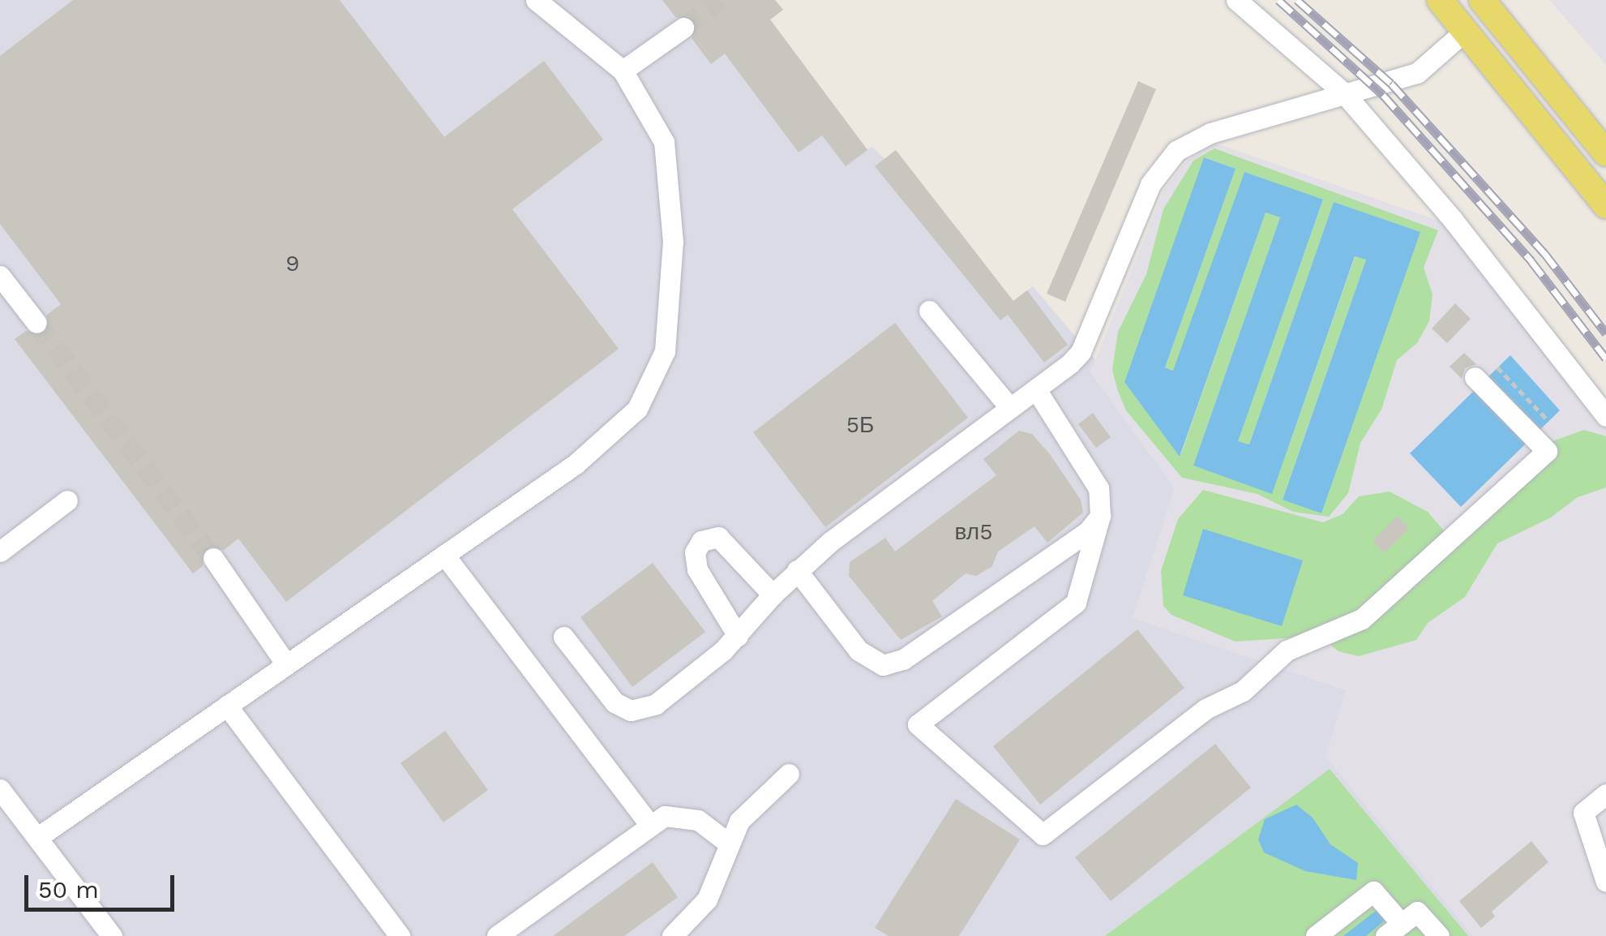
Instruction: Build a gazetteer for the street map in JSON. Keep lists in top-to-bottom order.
{
  "house_numbers": ["9", "5Б", "вл5"],
  "scale_bar": "50 m"
}
